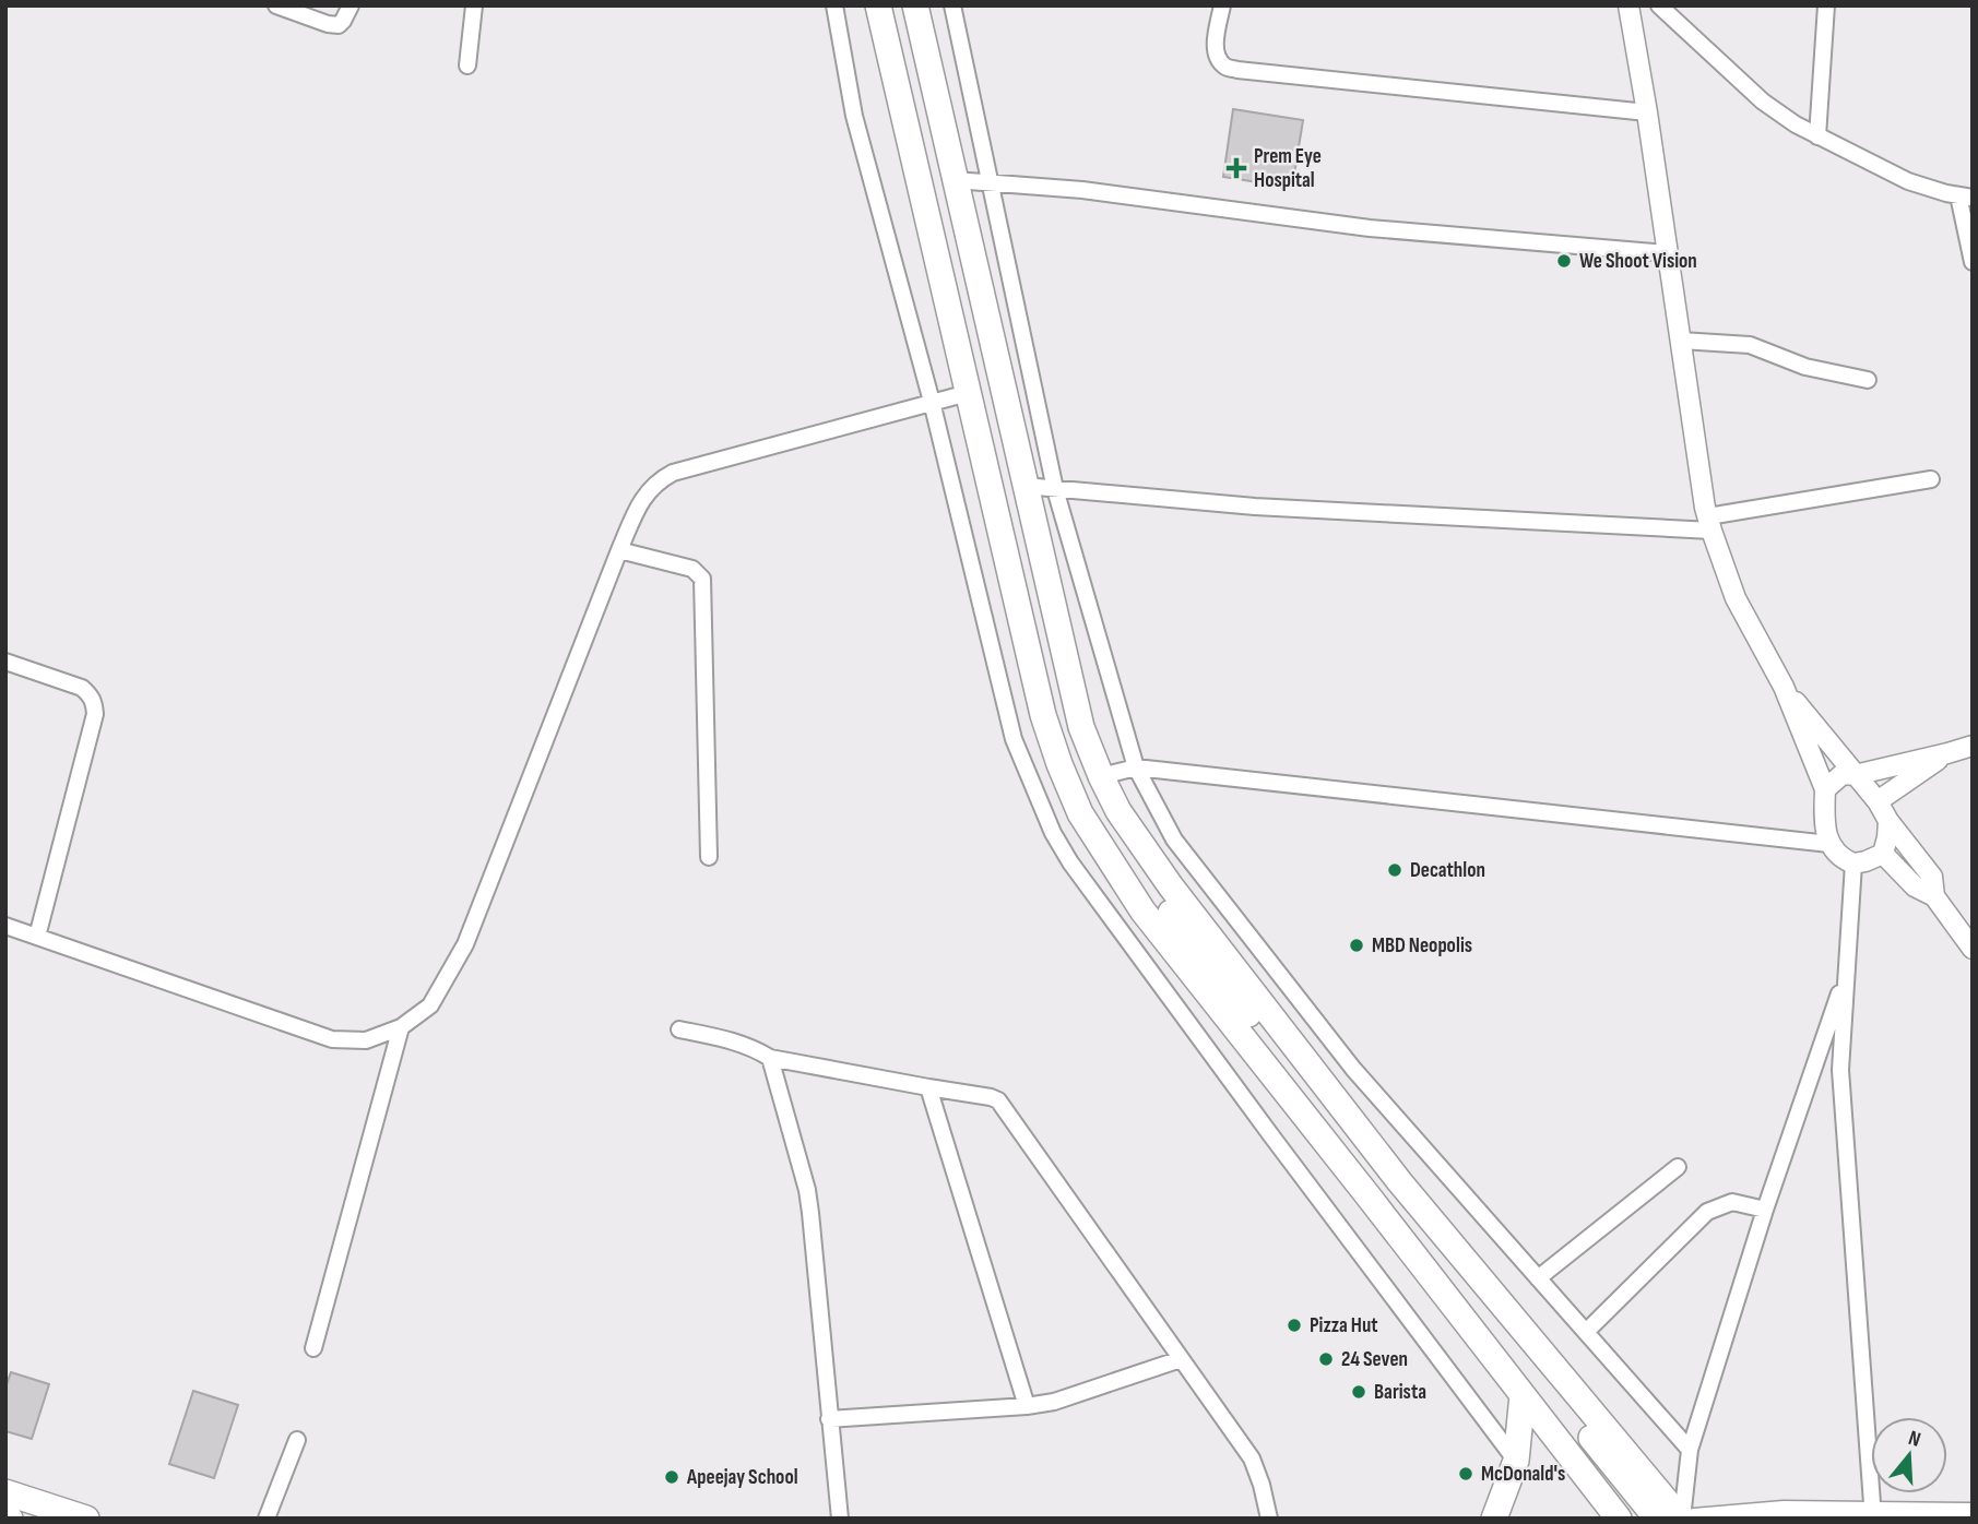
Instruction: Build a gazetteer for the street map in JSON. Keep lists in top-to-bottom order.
{
  "places": {
    "health": ["Prem Eye Hospital"],
    "other": [
      "We Shoot Vision",
      "Decathlon",
      "MBD Neopolis",
      "Pizza Hut",
      "24 Seven",
      "Barista",
      "McDonald's",
      "Apeejay School"
    ]
  },
  "north": "top"
}
